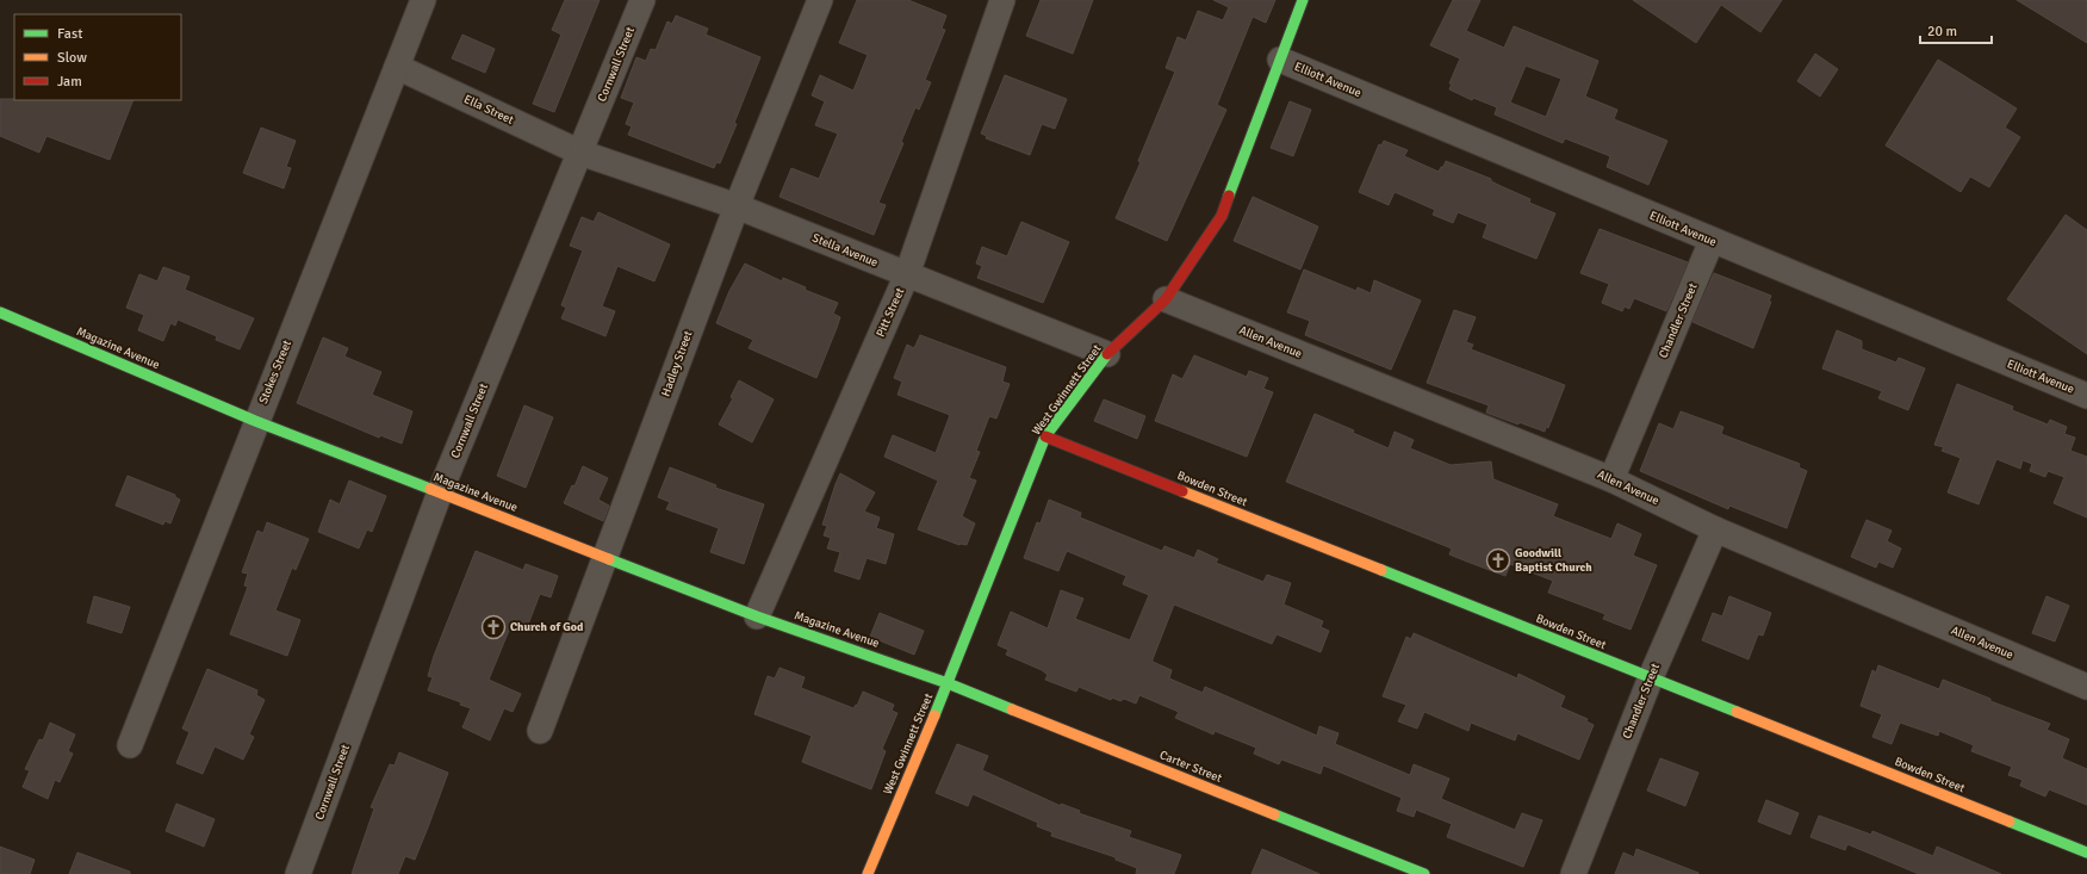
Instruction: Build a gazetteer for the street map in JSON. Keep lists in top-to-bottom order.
{
  "streets": {
    "street": [
      "Cornwall Street",
      "Elliott Avenue",
      "Ella Street",
      "Stella Avenue",
      "Pitt Street",
      "Chandler Street",
      "Allen Avenue",
      "Magazine Avenue",
      "Hadley Street",
      "Stokes Street",
      "West Gwinnett Street",
      "Bowden Street",
      "Carter Street"
    ]
  },
  "crossings": [
    ["Cornwall Street", "Ella Street"],
    ["Cornwall Street", "Stella Avenue"],
    ["Cornwall Street", "Magazine Avenue"],
    ["Elliott Avenue", "Chandler Street"],
    ["Elliott Avenue", "West Gwinnett Street"],
    ["Ella Street", "Stella Avenue"],
    ["Ella Street", "Stokes Street"],
    ["Stella Avenue", "Pitt Street"],
    ["Stella Avenue", "Hadley Street"],
    ["Stella Avenue", "West Gwinnett Street"],
    ["Pitt Street", "Magazine Avenue"],
    ["Chandler Street", "Allen Avenue"],
    ["Chandler Street", "Bowden Street"],
    ["Allen Avenue", "West Gwinnett Street"],
    ["Magazine Avenue", "Hadley Street"],
    ["Magazine Avenue", "Stokes Street"],
    ["Magazine Avenue", "West Gwinnett Street"],
    ["Magazine Avenue", "Carter Street"],
    ["West Gwinnett Street", "Bowden Street"],
    ["West Gwinnett Street", "Carter Street"]
  ],
  "places": {
    "church": ["Goodwill Baptist Church", "Church of God"]
  },
  "legend": ["Fast", "Slow", "Jam"],
  "scale_bar": "20 m"
}
